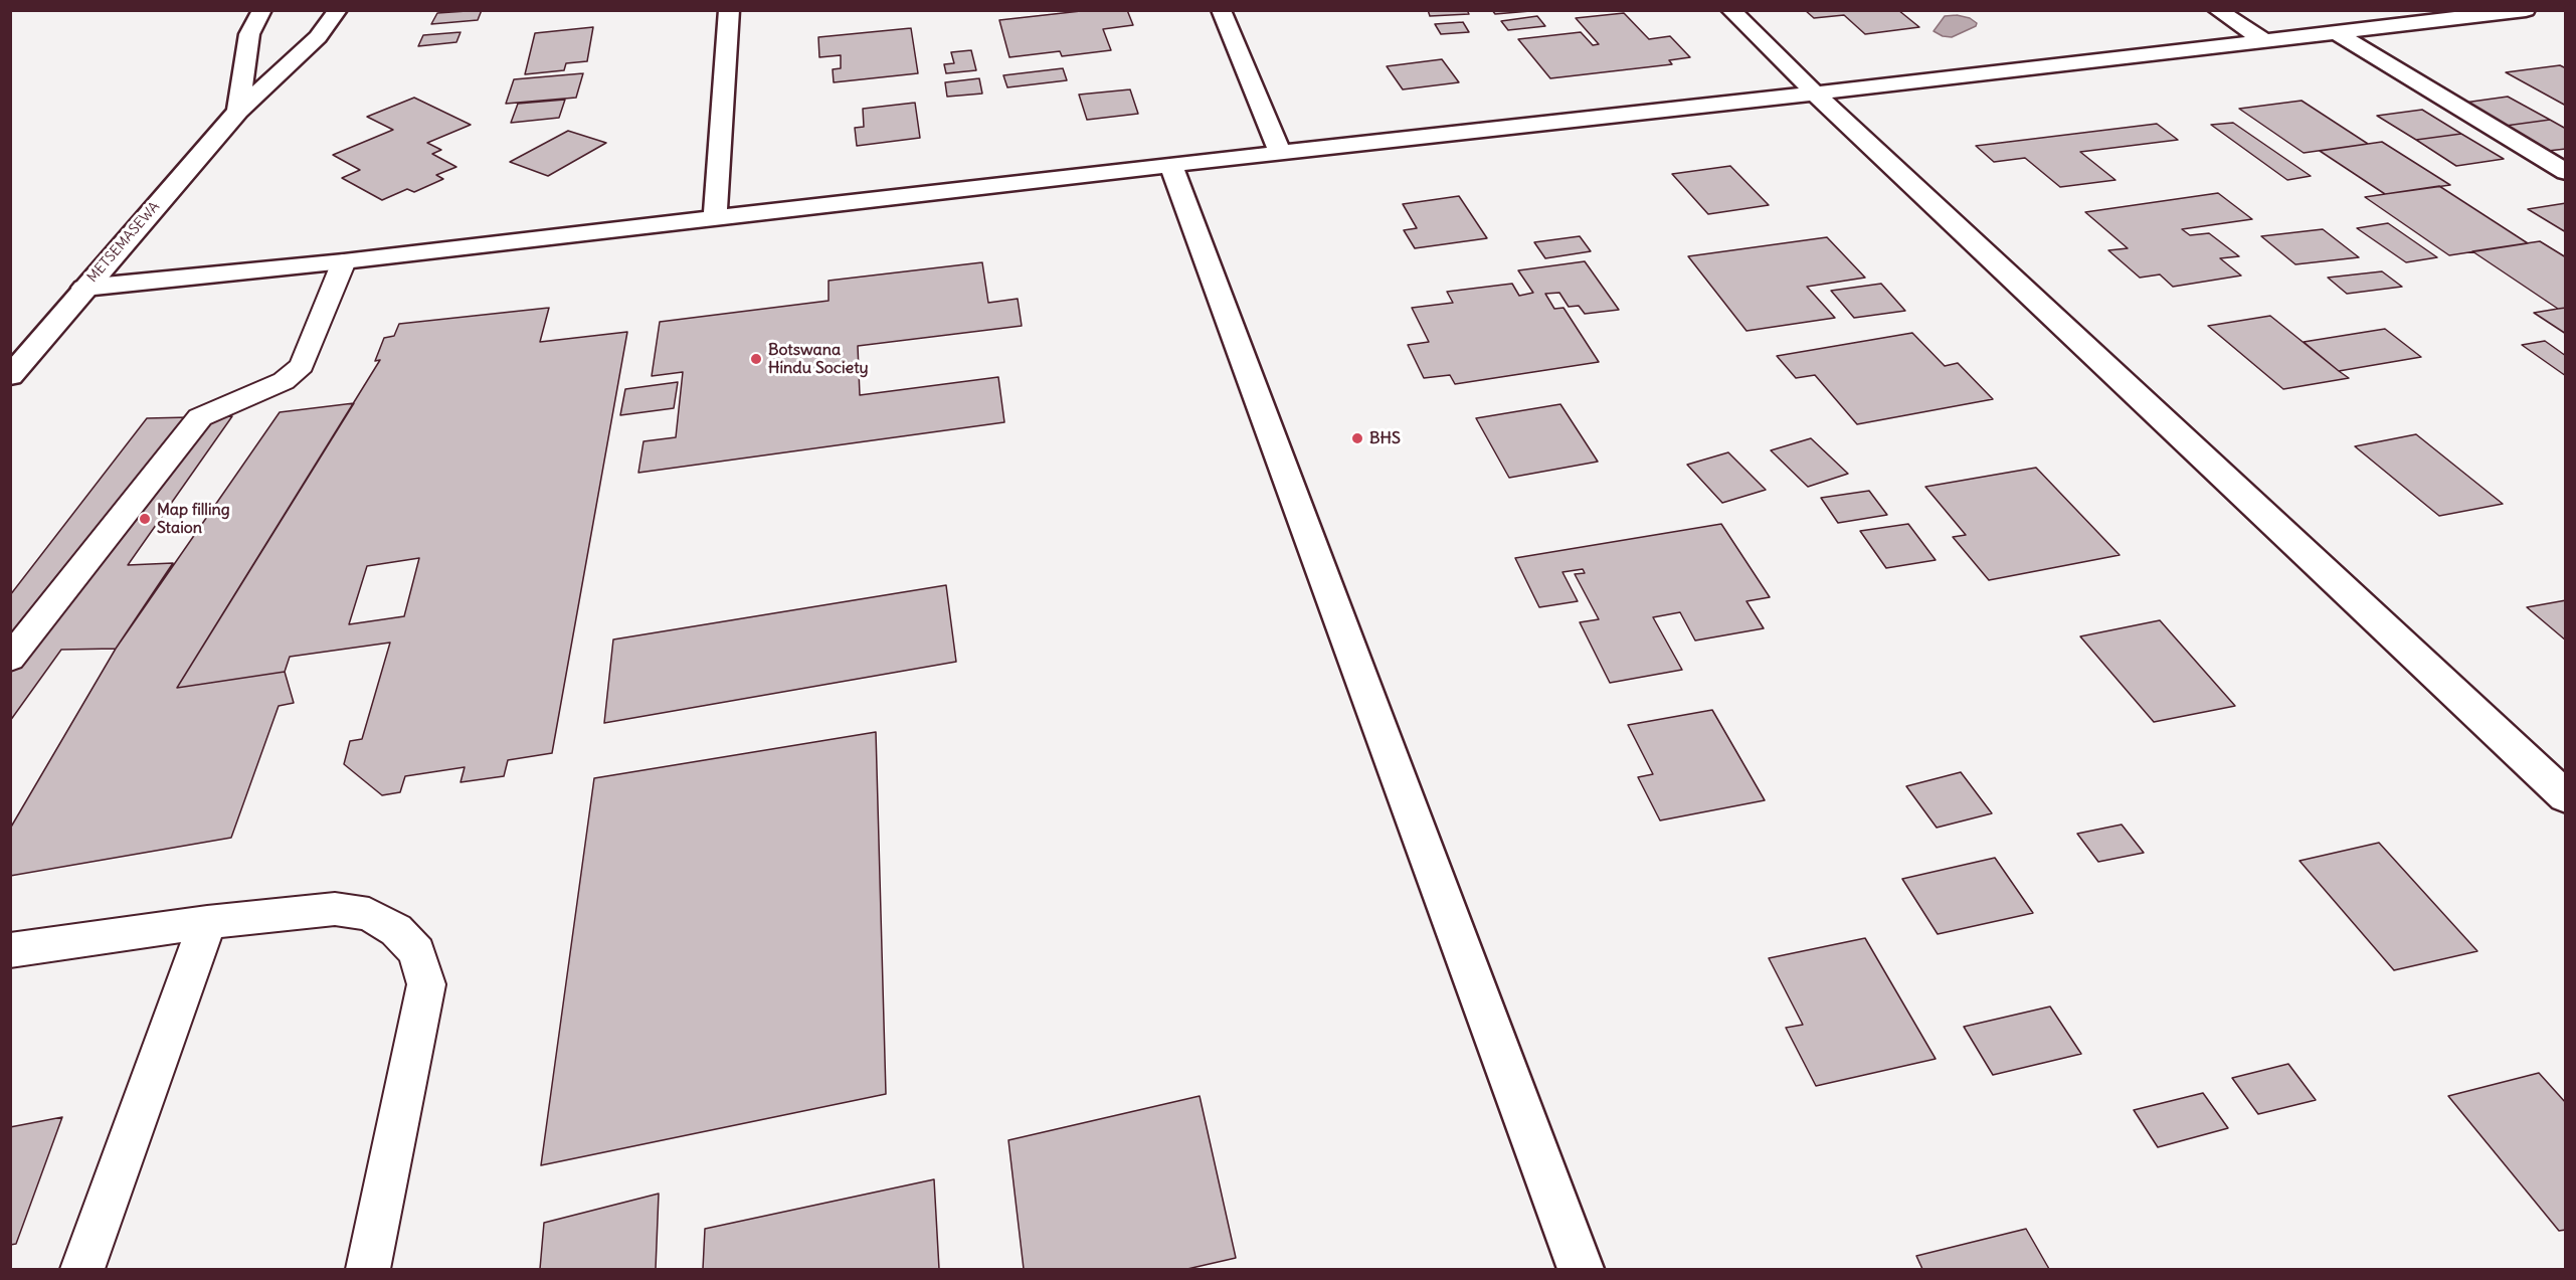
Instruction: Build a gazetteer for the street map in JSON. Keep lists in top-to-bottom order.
{
  "streets": {
    "street": ["METSEMASEWA"]
  },
  "places": ["Botswana Hindu Society", "BHS", "Map filling Staion"]
}
